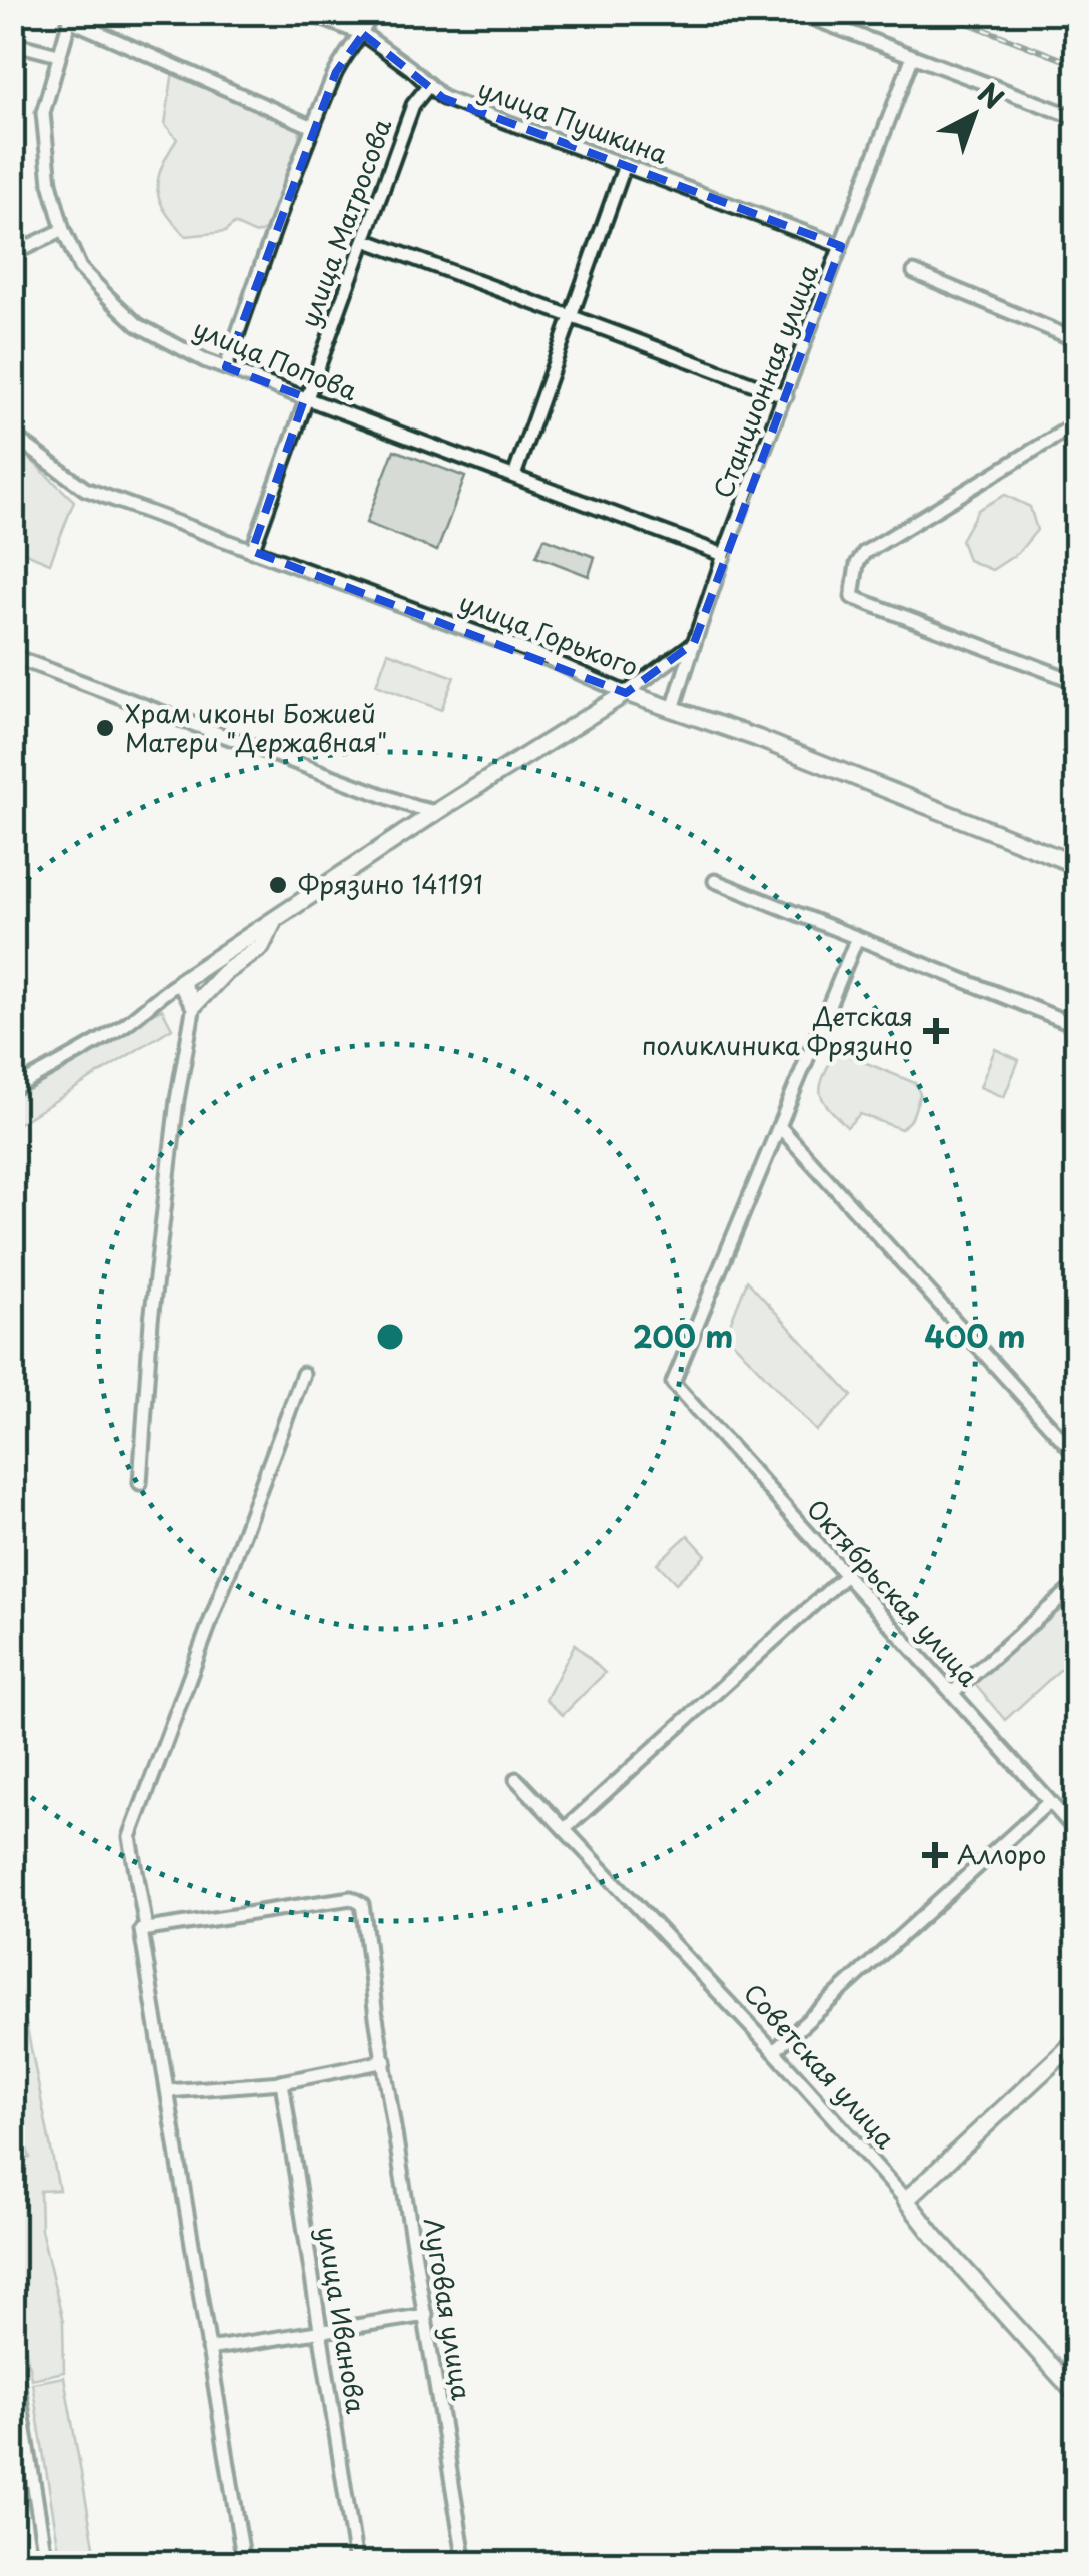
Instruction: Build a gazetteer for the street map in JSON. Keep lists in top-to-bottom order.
{
  "streets": {
    "street": [
      "улица Пушкина",
      "улица Матросова",
      "улица Попова",
      "Станционная улица",
      "улица Горького",
      "Октябрьская улица",
      "Советская улица",
      "Луговая улица",
      "улица Иванова"
    ]
  },
  "crossings": [
    ["улица Пушкина", "улица Матросова"],
    ["улица Пушкина", "Станционная улица"],
    ["улица Матросова", "улица Попова"],
    ["улица Матросова", "улица Горького"],
    ["улица Попова", "Станционная улица"],
    ["Станционная улица", "улица Горького"]
  ],
  "places": {
    "other": ["Храм иконы Божией Матери \"Державная\"", "Фрязино 141191"],
    "health": ["Детская поликлиника Фрязино", "Аллоро"]
  },
  "north": "top right",
  "rings": ["200 m", "400 m"]
}
